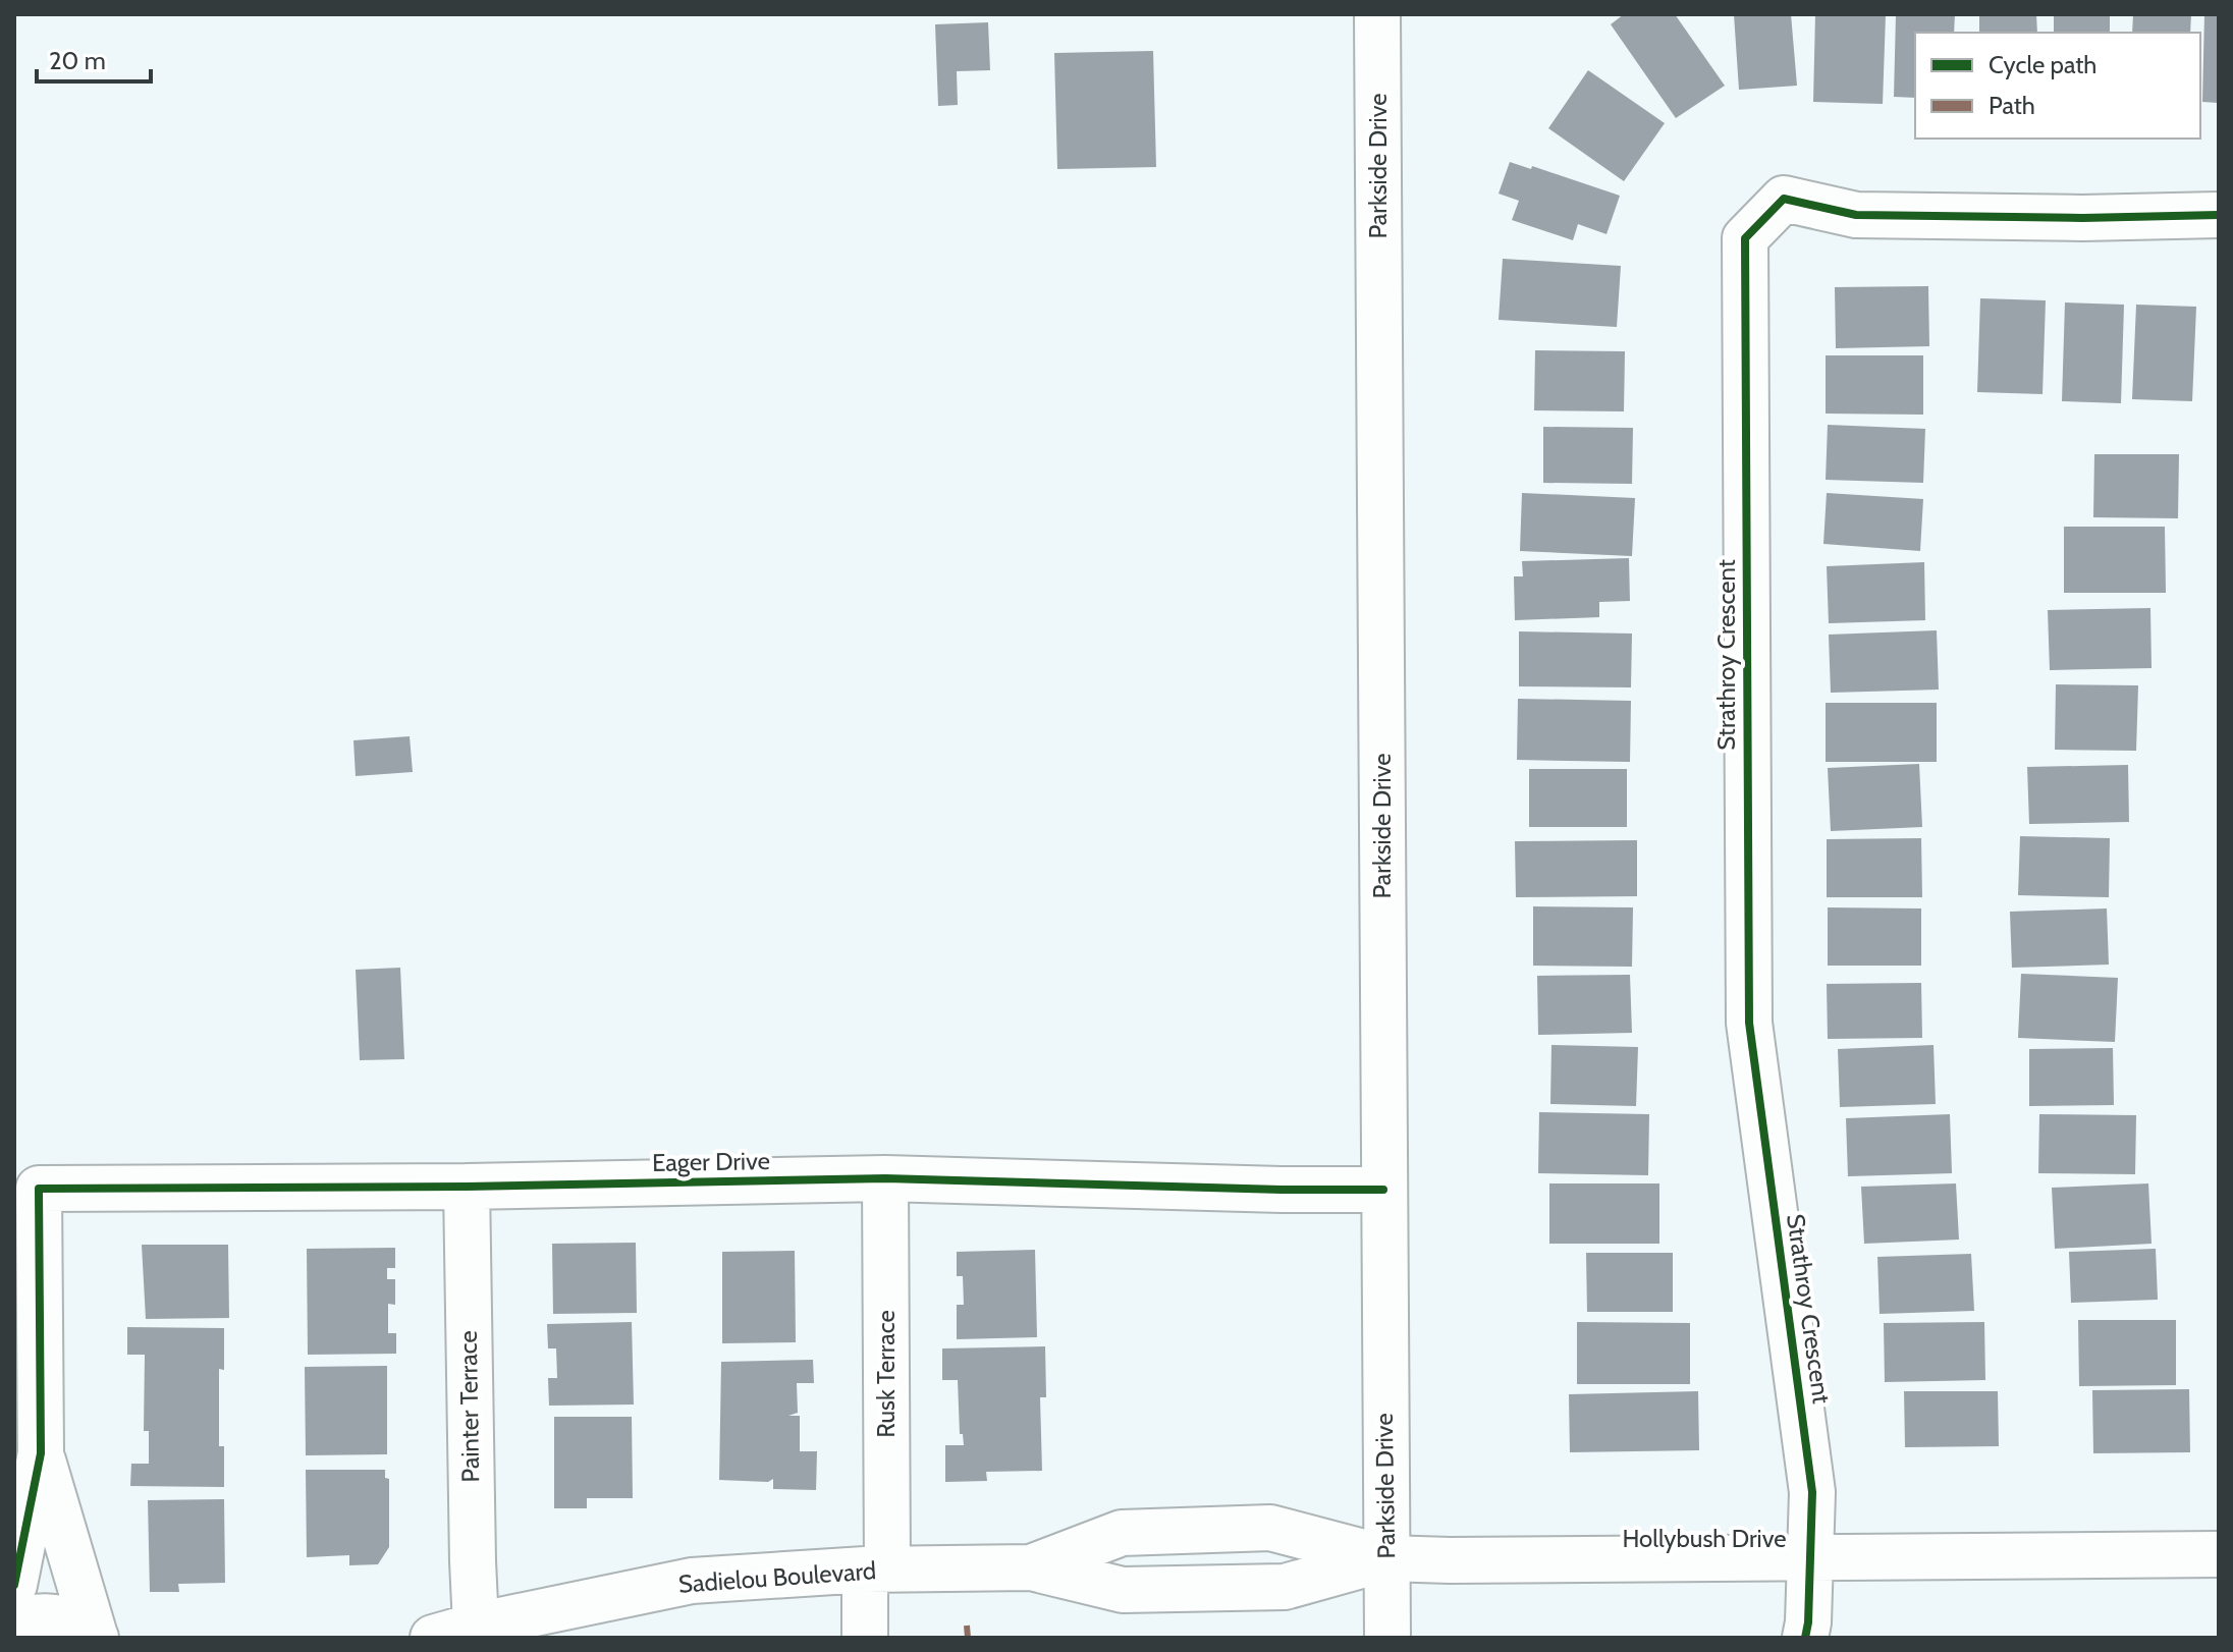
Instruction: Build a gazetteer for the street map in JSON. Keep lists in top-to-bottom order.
{
  "streets": {
    "street": [
      "Parkside Drive",
      "Strathroy Crescent",
      "Eager Drive",
      "Rusk Terrace",
      "Painter Terrace",
      "Hollybush Drive",
      "Sadielou Boulevard"
    ]
  },
  "crossings": [
    ["Parkside Drive", "Eager Drive"],
    ["Parkside Drive", "Hollybush Drive"],
    ["Parkside Drive", "Sadielou Boulevard"],
    ["Strathroy Crescent", "Hollybush Drive"],
    ["Eager Drive", "Rusk Terrace"],
    ["Eager Drive", "Painter Terrace"],
    ["Rusk Terrace", "Sadielou Boulevard"],
    ["Painter Terrace", "Sadielou Boulevard"],
    ["Hollybush Drive", "Sadielou Boulevard"]
  ],
  "legend": ["Cycle path", "Path"],
  "scale_bar": "20 m"
}
